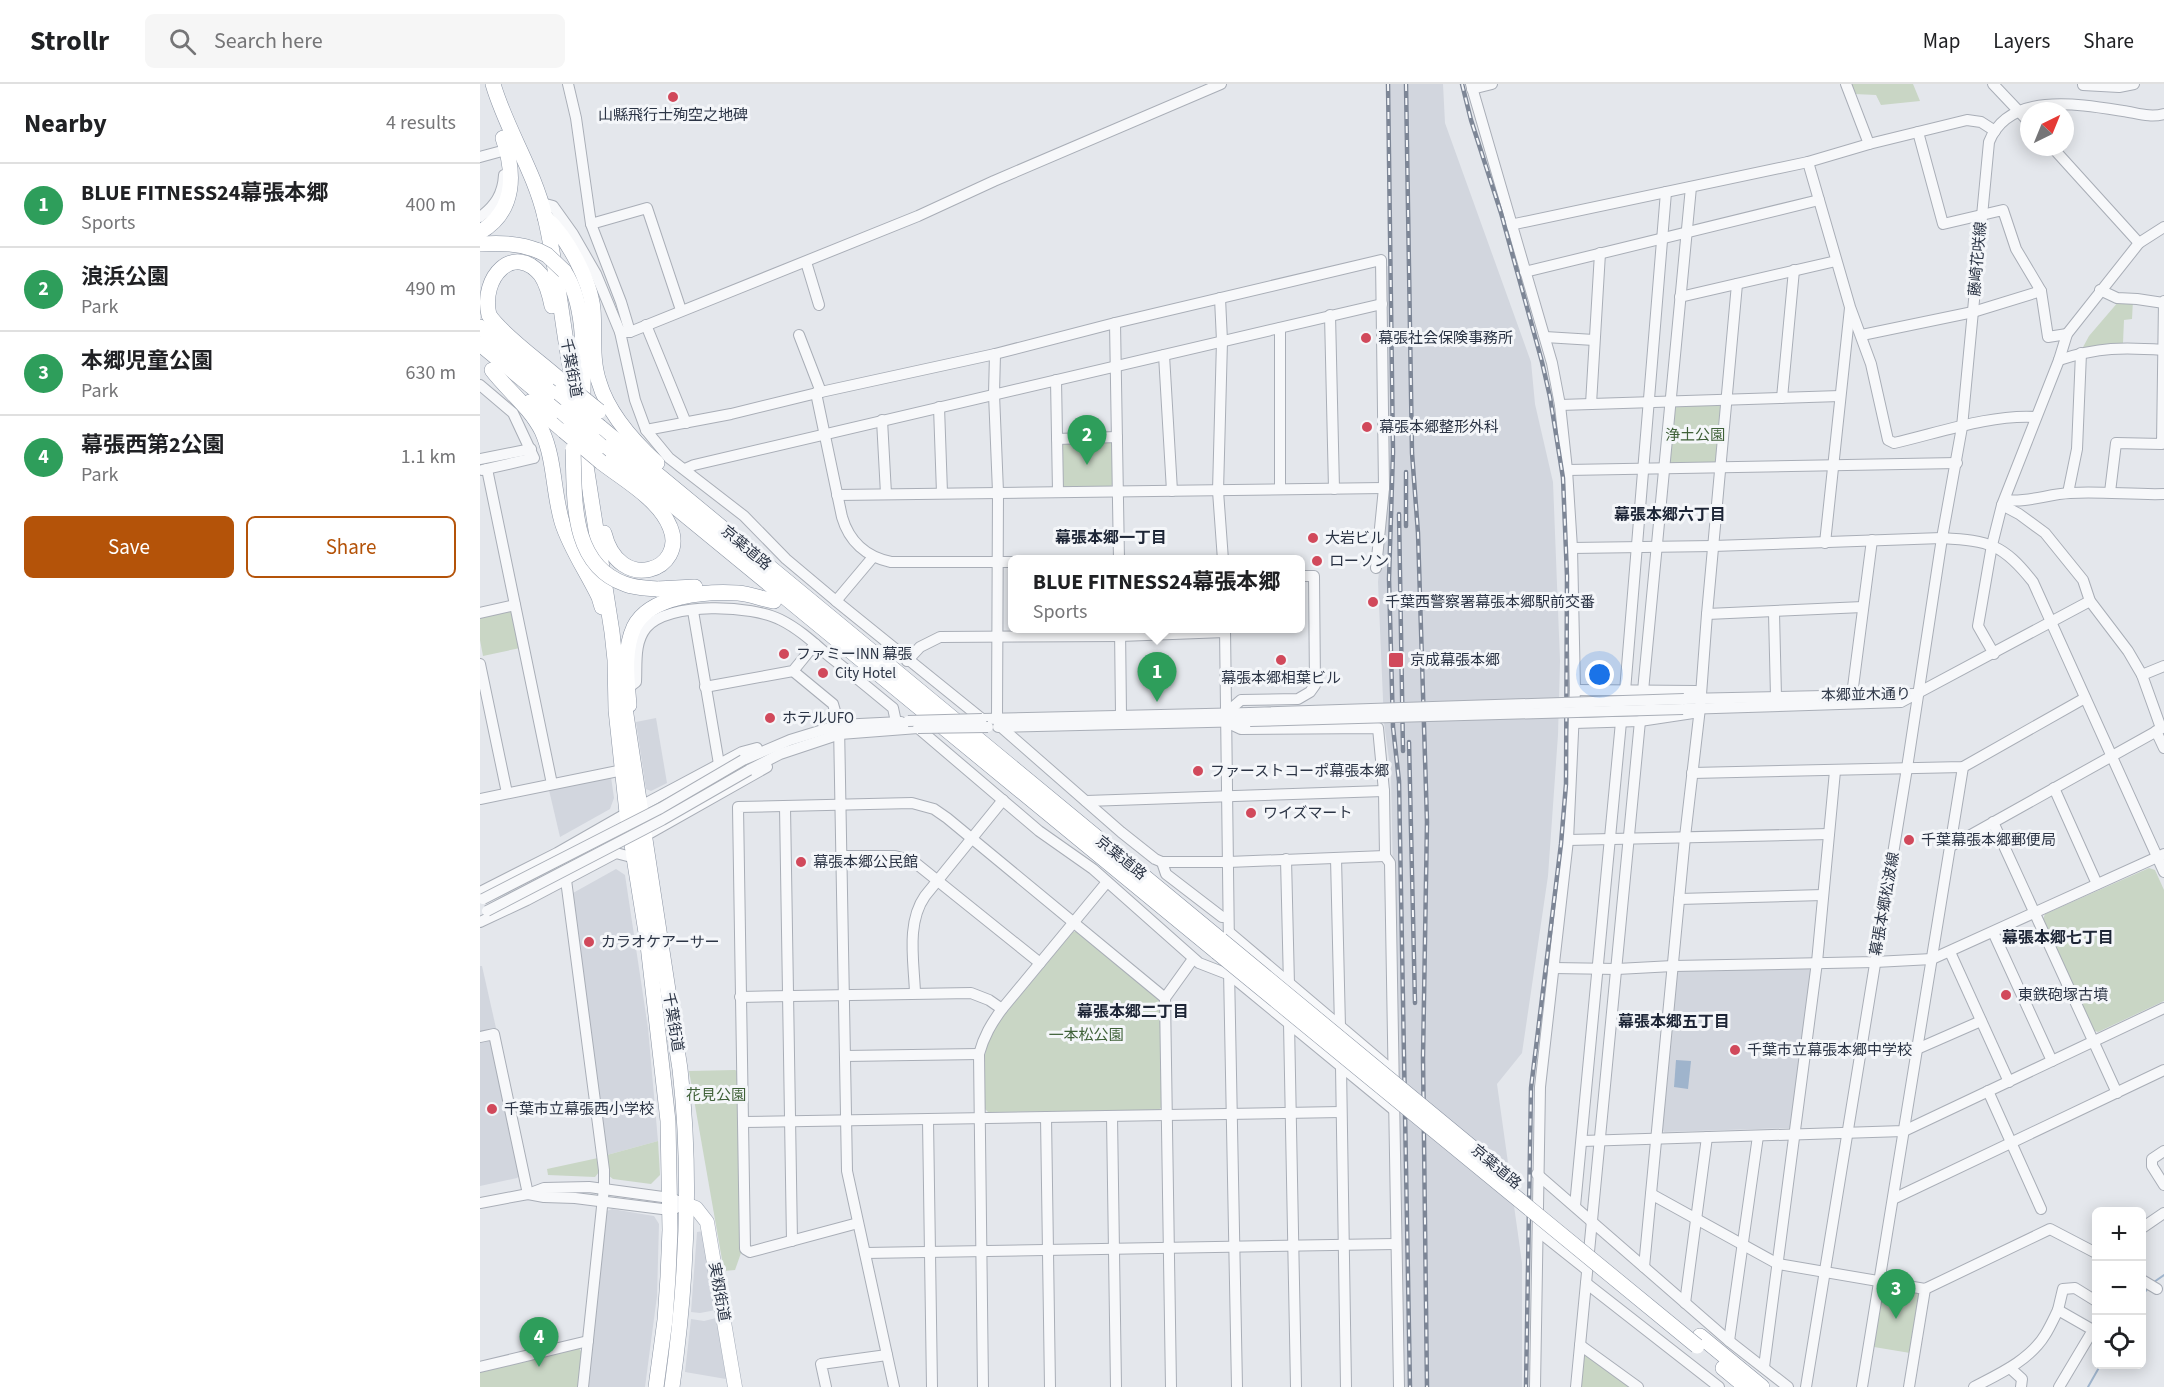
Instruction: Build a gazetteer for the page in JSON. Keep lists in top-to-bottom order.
{
  "streets": {
    "highway": ["千葉街道", "京葉道路"],
    "main road": ["実籾街道"],
    "street": ["藤崎花咲線", "本郷並木通り", "幕張本郷松波線"]
  },
  "crossings": [
    ["藤崎花咲線", "幕張本郷松波線"],
    ["千葉街道", "京葉道路"],
    ["千葉街道", "実籾街道"],
    ["本郷並木通り", "幕張本郷松波線"]
  ],
  "districts": [
    "幕張本郷六丁目",
    "幕張本郷一丁目",
    "幕張本郷七丁目",
    "幕張本郷二丁目",
    "幕張本郷五丁目"
  ],
  "parks": ["浄土公園", "一本松公園", "花見公園"],
  "places": {
    "other": [
      "山縣飛行士殉空之地碑",
      "幕張社会保険事務所",
      "幕張本郷整形外科",
      "大岩ビル",
      "ローソン",
      "千葉西警察署幕張本郷駅前交番",
      "ファミーINN 幕張",
      "幕張本郷相葉ビル",
      "City Hotel",
      "ホテルUFO",
      "ファーストコーポ幕張本郷",
      "ワイズマート",
      "千葉幕張本郷郵便局",
      "幕張本郷公民館",
      "カラオケアーサー",
      "東鉄砲塚古墳",
      "千葉市立幕張本郷中学校",
      "千葉市立幕張西小学校"
    ],
    "transit": ["京成幕張本郷"]
  },
  "north": "top right",
  "page": {
    "header": "Strollr",
    "search": "Search here",
    "nav": ["Map", "Layers", "Share"],
    "heading": ["Nearby", "4 results"],
    "list": [
      {
        "mark": "1",
        "name": "BLUE FITNESS24幕張本郷",
        "note": "Sports",
        "value": "400 m"
      },
      {
        "mark": "2",
        "name": "浪浜公園",
        "note": "Park",
        "value": "490 m"
      },
      {
        "mark": "3",
        "name": "本郷児童公園",
        "note": "Park",
        "value": "630 m"
      },
      {
        "mark": "4",
        "name": "幕張西第2公園",
        "note": "Park",
        "value": "1.1 km"
      }
    ],
    "pins": [
      "2",
      "1",
      "3",
      "4"
    ],
    "buttons": ["Save", "Share"],
    "popup": ["BLUE FITNESS24幕張本郷", "Sports"],
    "map_buttons": ["+", "−"]
  }
}
